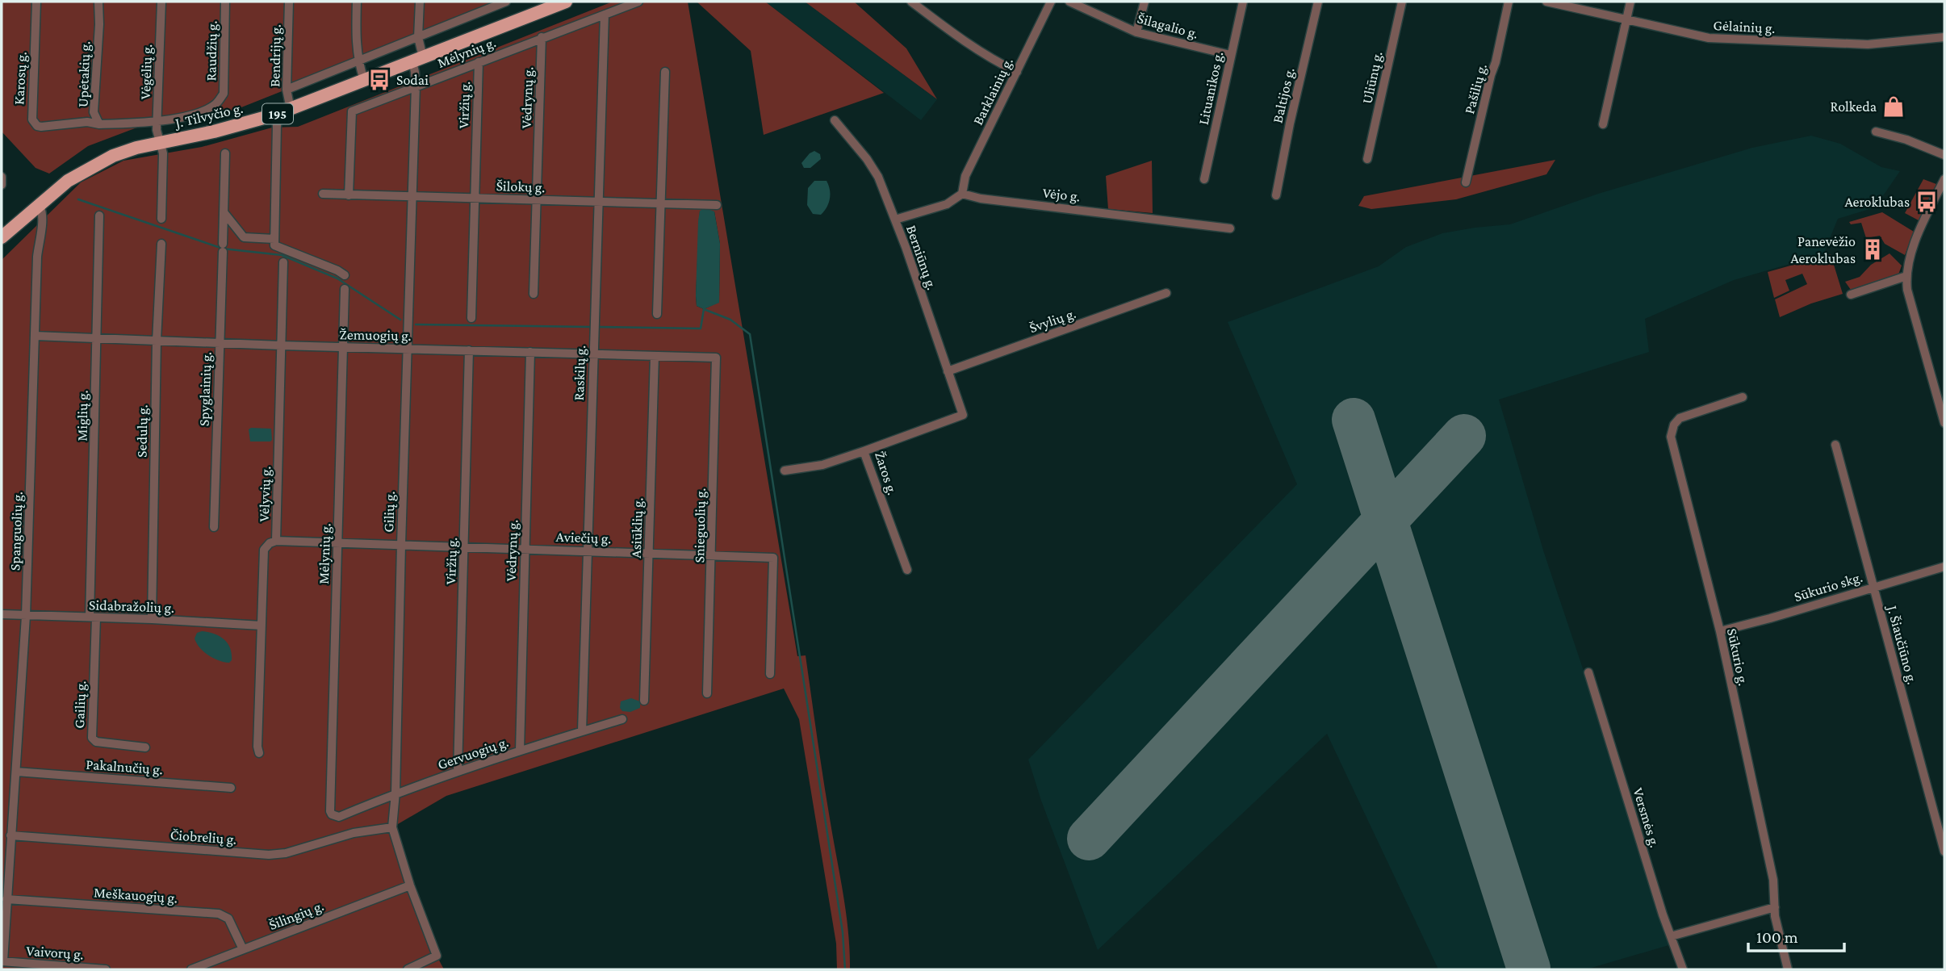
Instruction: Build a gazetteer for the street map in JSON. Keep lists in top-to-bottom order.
{
  "streets": {
    "main road": ["195", "J. Tilvyčio g."],
    "street": [
      "Šilagalio g.",
      "Gėlainių g.",
      "Raudžių g.",
      "Mėlynių g.",
      "Bendrijų g.",
      "Vėgėlių g.",
      "Upėtakių g.",
      "Uliūnų g.",
      "Karosų g.",
      "Lituanikos g.",
      "Pašilių g.",
      "Barklainių g.",
      "Baltijos g.",
      "Vėdrynų g.",
      "Viržių g.",
      "Šilokų g.",
      "Vėjo g.",
      "Berniūnų g.",
      "Švylių g.",
      "Žemuogių g.",
      "Raskilų g.",
      "Spyglainių g.",
      "Miglių g.",
      "Sedulų g.",
      "Žaros g.",
      "Vėlyvių g.",
      "Gilių g.",
      "Snieguolių g.",
      "Asiūklių g.",
      "Spanguolių g.",
      "Aviečių g.",
      "Sūkurio skg.",
      "Sidabražolių g.",
      "J. Šiaučiūno g.",
      "Sūkurio g.",
      "Gailių g.",
      "Gervuogių g.",
      "Pakalnučių g.",
      "Versmės g.",
      "Čiobrelių g.",
      "Meškauogių g.",
      "Šilingių g.",
      "Vaivorų g."
    ]
  },
  "crossings": [
    ["Šilagalio g.", "Lituanikos g."],
    ["Raudžių g.", "Vėgėlių g."],
    ["Raudžių g.", "Upėtakių g."],
    ["Mėlynių g.", "Vėdrynų g."],
    ["Mėlynių g.", "Viržių g."],
    ["Mėlynių g.", "Šilokų g."],
    ["Mėlynių g.", "Žemuogių g."],
    ["Mėlynių g.", "Raskilų g."],
    ["Mėlynių g.", "Gilių g."],
    ["Mėlynių g.", "Aviečių g."],
    ["Mėlynių g.", "Gervuogių g."],
    ["Bendrijų g.", "J. Tilvyčio g."],
    ["Vėgėlių g.", "Upėtakių g."],
    ["Vėgėlių g.", "J. Tilvyčio g."],
    ["Upėtakių g.", "Karosų g."],
    ["Barklainių g.", "Vėjo g."],
    ["Vėdrynų g.", "Šilokų g."],
    ["Vėdrynų g.", "Žemuogių g."],
    ["Vėdrynų g.", "Aviečių g."],
    ["Vėdrynų g.", "Gervuogių g."],
    ["Viržių g.", "Šilokų g."],
    ["Viržių g.", "Žemuogių g."],
    ["Viržių g.", "Aviečių g."],
    ["Viržių g.", "Gervuogių g."],
    ["J. Tilvyčio g.", "Gilių g."],
    ["J. Tilvyčio g.", "Spanguolių g."],
    ["Šilokų g.", "Raskilų g."],
    ["Šilokų g.", "Gilių g."],
    ["Berniūnų g.", "Švylių g."],
    ["Berniūnų g.", "Žaros g."],
    ["Žemuogių g.", "Raskilų g."],
    ["Žemuogių g.", "Spyglainių g."],
    ["Žemuogių g.", "Miglių g."],
    ["Žemuogių g.", "Sedulų g."],
    ["Žemuogių g.", "Vėlyvių g."],
    ["Žemuogių g.", "Gilių g."],
    ["Žemuogių g.", "Snieguolių g."],
    ["Žemuogių g.", "Asiūklių g."],
    ["Žemuogių g.", "Spanguolių g."],
    ["Raskilų g.", "Aviečių g."],
    ["Raskilų g.", "Gervuogių g."],
    ["Miglių g.", "Sidabražolių g."],
    ["Miglių g.", "Gailių g."],
    ["Sedulų g.", "Sidabražolių g."],
    ["Vėlyvių g.", "Aviečių g."],
    ["Vėlyvių g.", "Sidabražolių g."],
    ["Gilių g.", "Aviečių g."],
    ["Gilių g.", "Gervuogių g."],
    ["Gilių g.", "Čiobrelių g."],
    ["Gilių g.", "Šilingių g."],
    ["Snieguolių g.", "Aviečių g."],
    ["Asiūklių g.", "Aviečių g."],
    ["Spanguolių g.", "Sidabražolių g."],
    ["Spanguolių g.", "Pakalnučių g."],
    ["Spanguolių g.", "Čiobrelių g."],
    ["Spanguolių g.", "Meškauogių g."],
    ["Spanguolių g.", "Vaivorų g."],
    ["Sūkurio skg.", "J. Šiaučiūno g."],
    ["Sūkurio skg.", "Sūkurio g."],
    ["Sidabražolių g.", "Gailių g."],
    ["Meškauogių g.", "Šilingių g."]
  ],
  "places": {
    "bus stop": ["Sodai", "Aeroklubas"],
    "shop": ["Rolkeda"],
    "building": ["Panevėžio Aeroklubas"]
  },
  "scale_bar": "100 m"
}
